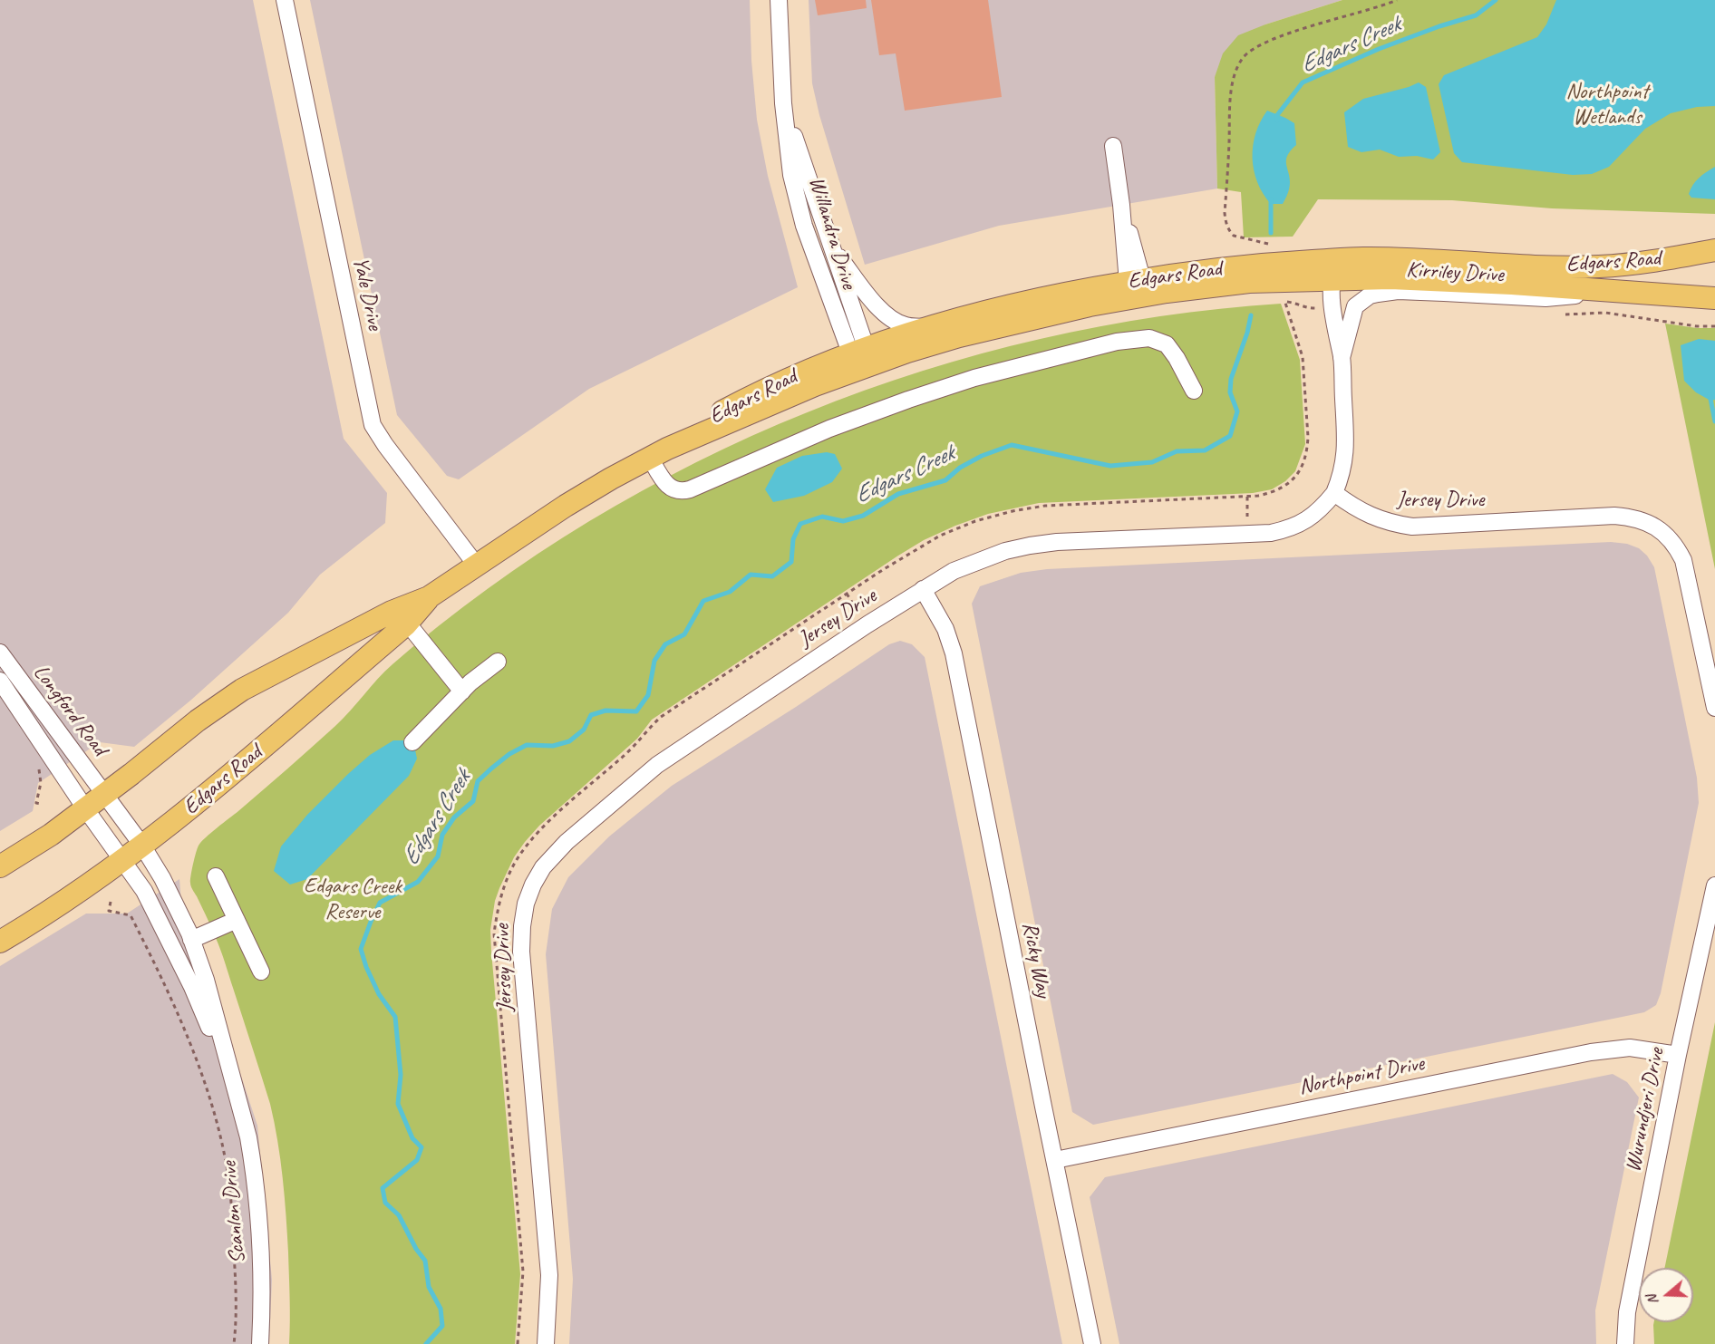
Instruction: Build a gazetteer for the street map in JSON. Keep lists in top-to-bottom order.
{
  "streets": {
    "main road": ["Edgars Road"],
    "street": [
      "Willandra Drive",
      "Kirriley Drive",
      "Yale Drive",
      "Jersey Drive",
      "Longford Road",
      "Ricky Way",
      "Northpoint Drive",
      "Wurundjeri Drive",
      "Scanlon Drive"
    ]
  },
  "crossings": [
    ["Willandra Drive", "Edgars Road"],
    ["Edgars Road", "Kirriley Drive"],
    ["Edgars Road", "Yale Drive"],
    ["Edgars Road", "Longford Road"],
    ["Edgars Road", "Scanlon Drive"],
    ["Kirriley Drive", "Jersey Drive"],
    ["Jersey Drive", "Ricky Way"],
    ["Longford Road", "Scanlon Drive"],
    ["Ricky Way", "Northpoint Drive"],
    ["Northpoint Drive", "Wurundjeri Drive"]
  ],
  "water": ["Edgars Creek"],
  "parks": ["Northpoint Wetlands", "Edgars Creek Reserve"],
  "north": "left"
}
